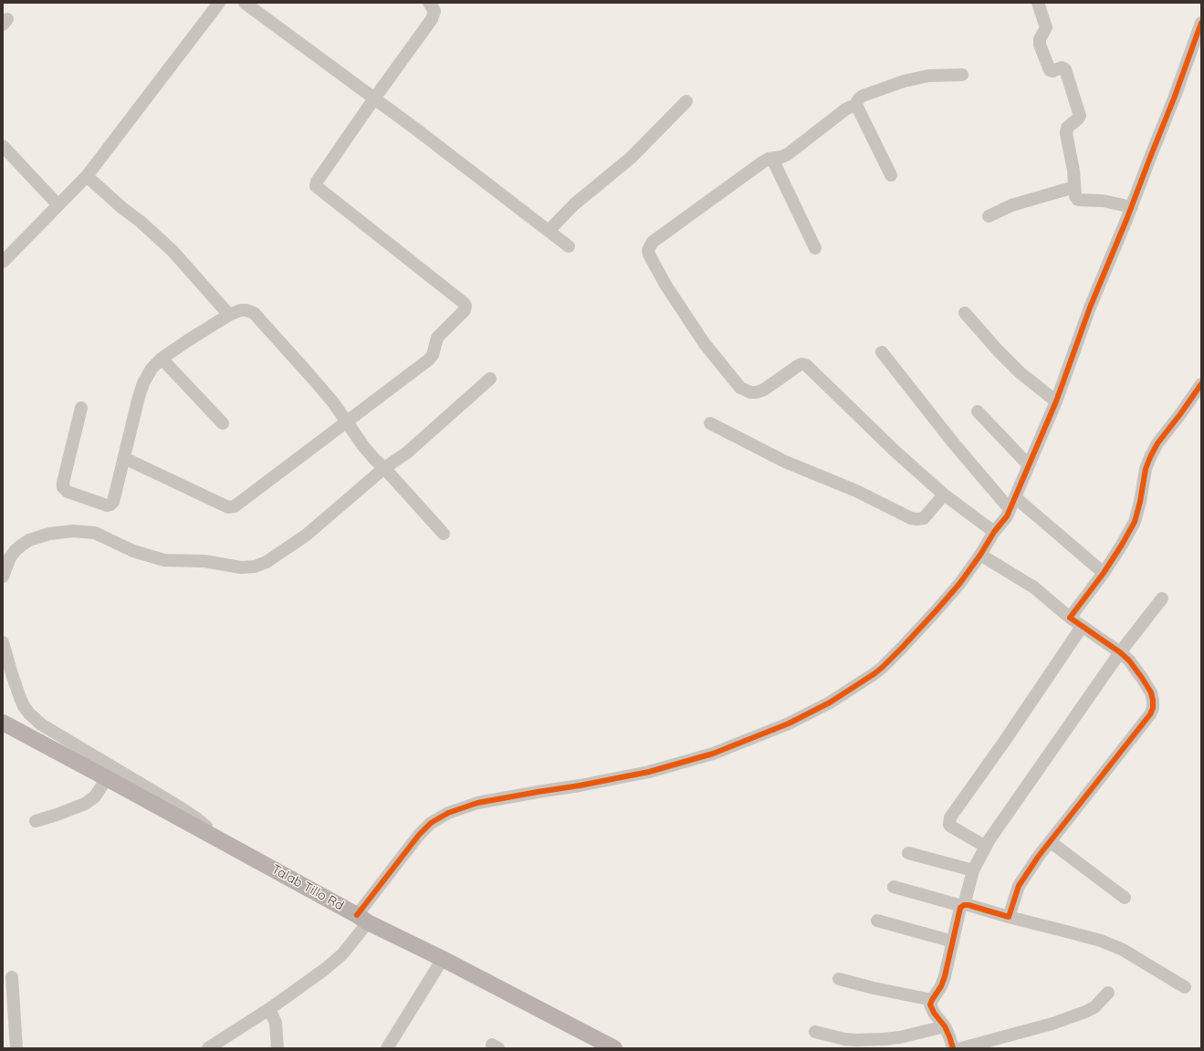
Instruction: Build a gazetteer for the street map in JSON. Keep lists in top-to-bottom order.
{
  "streets": {
    "main road": ["Talab Tillo Rd"]
  }
}
